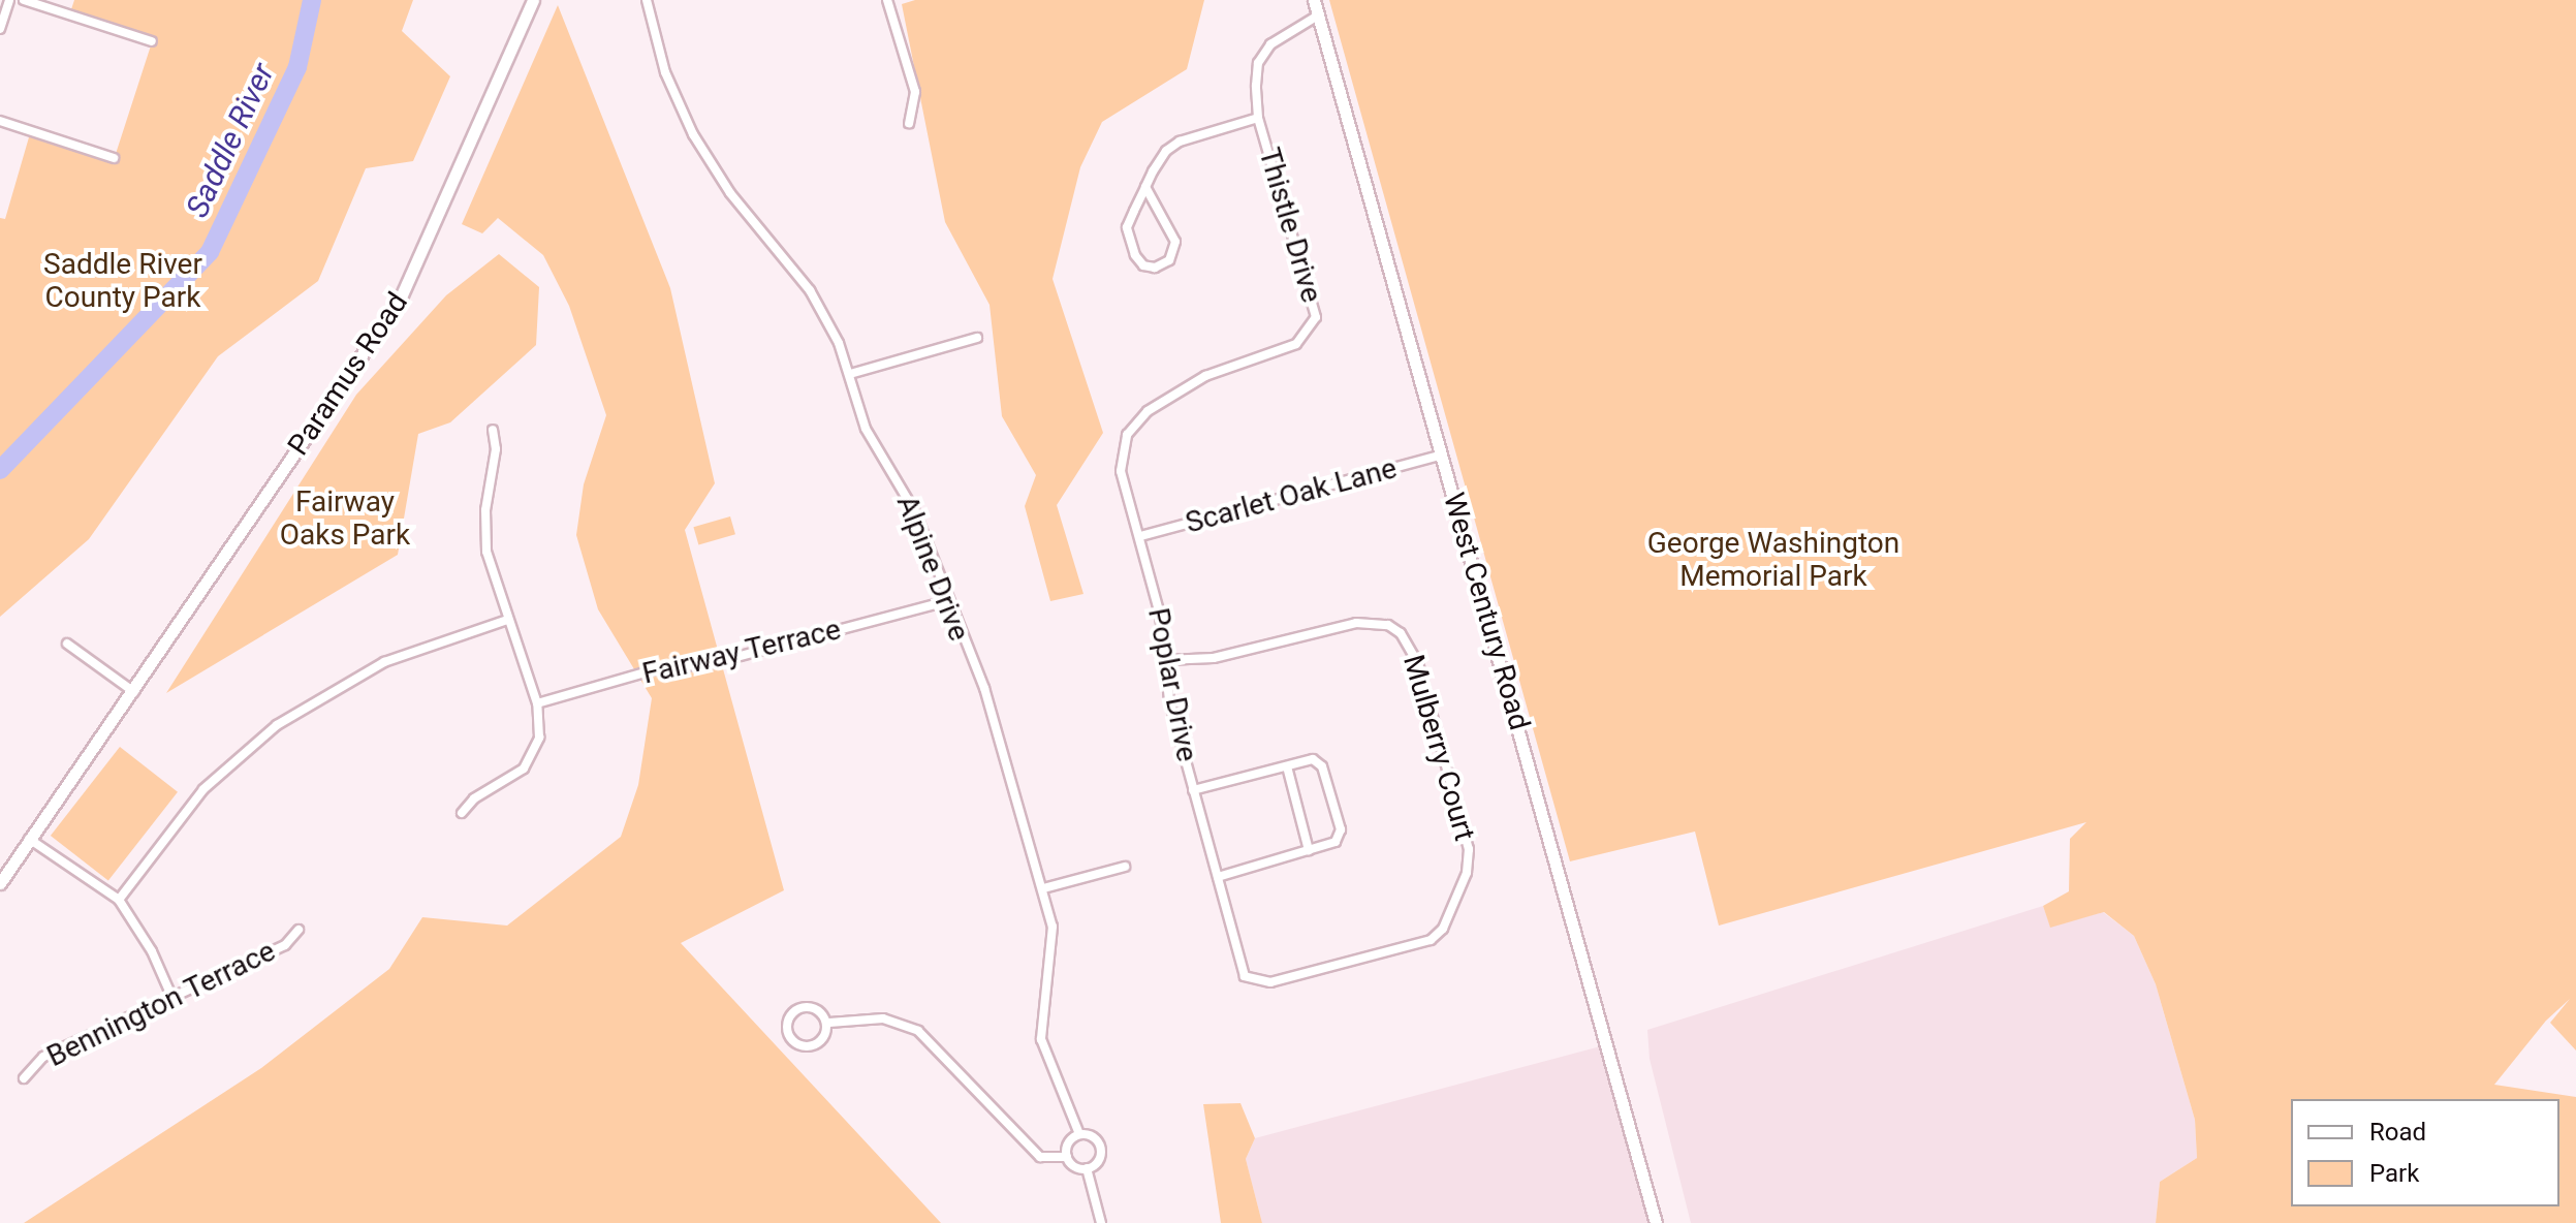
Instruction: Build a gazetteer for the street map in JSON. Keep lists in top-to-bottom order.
{
  "streets": {
    "main road": ["Paramus Road", "West Century Road"],
    "street": [
      "Thistle Drive",
      "Scarlet Oak Lane",
      "Alpine Drive",
      "Fairway Terrace",
      "Poplar Drive",
      "Mulberry Court",
      "Bennington Terrace"
    ]
  },
  "crossings": [
    ["Thistle Drive", "West Century Road"],
    ["Thistle Drive", "Poplar Drive"],
    ["Scarlet Oak Lane", "West Century Road"],
    ["Scarlet Oak Lane", "Poplar Drive"],
    ["Alpine Drive", "Fairway Terrace"],
    ["Poplar Drive", "Mulberry Court"]
  ],
  "water": ["Saddle River"],
  "parks": ["Saddle River County Park", "Fairway Oaks Park", "George Washington Memorial Park"],
  "legend": ["Road", "Park"]
}
